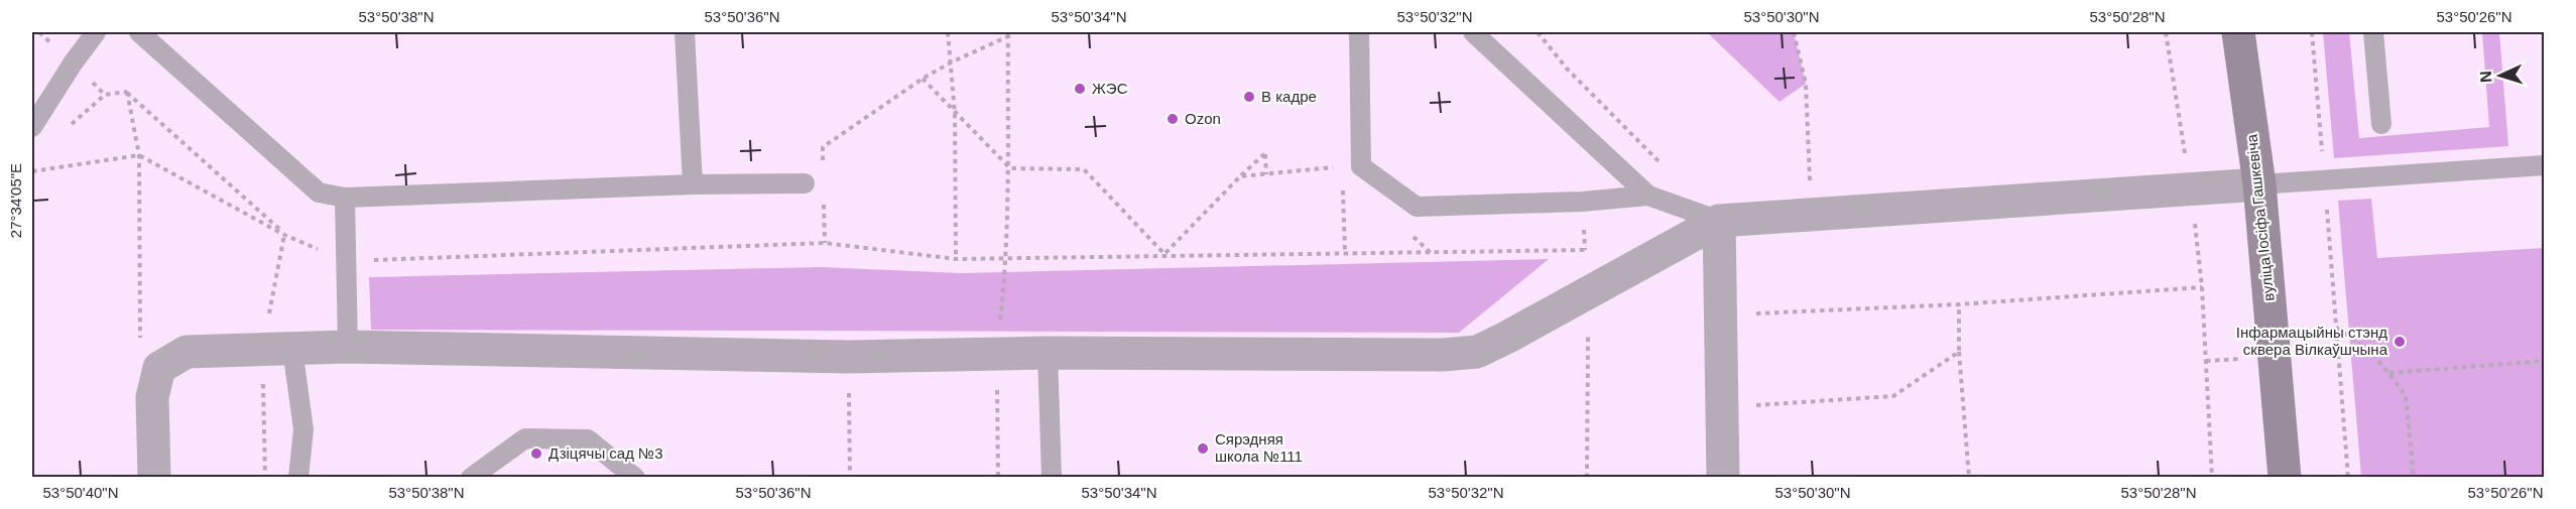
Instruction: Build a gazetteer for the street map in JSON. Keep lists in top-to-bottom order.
{
  "streets": {
    "street": ["вуліца Іосіфа Гашкевіча"]
  },
  "places": [
    "ЖЭС",
    "В кадре",
    "Ozon",
    "Інфармацыйны стэнд сквера Вілкаўшчына",
    "Сярэдняя школа №111",
    "Дзіцячы сад №3"
  ],
  "north": "left",
  "coordinates": [
    "53°50'38\"N",
    "53°50'36\"N",
    "53°50'34\"N",
    "53°50'32\"N",
    "53°50'30\"N",
    "53°50'28\"N",
    "53°50'26\"N",
    "27°34'05\"E",
    "53°50'40\"N"
  ]
}
